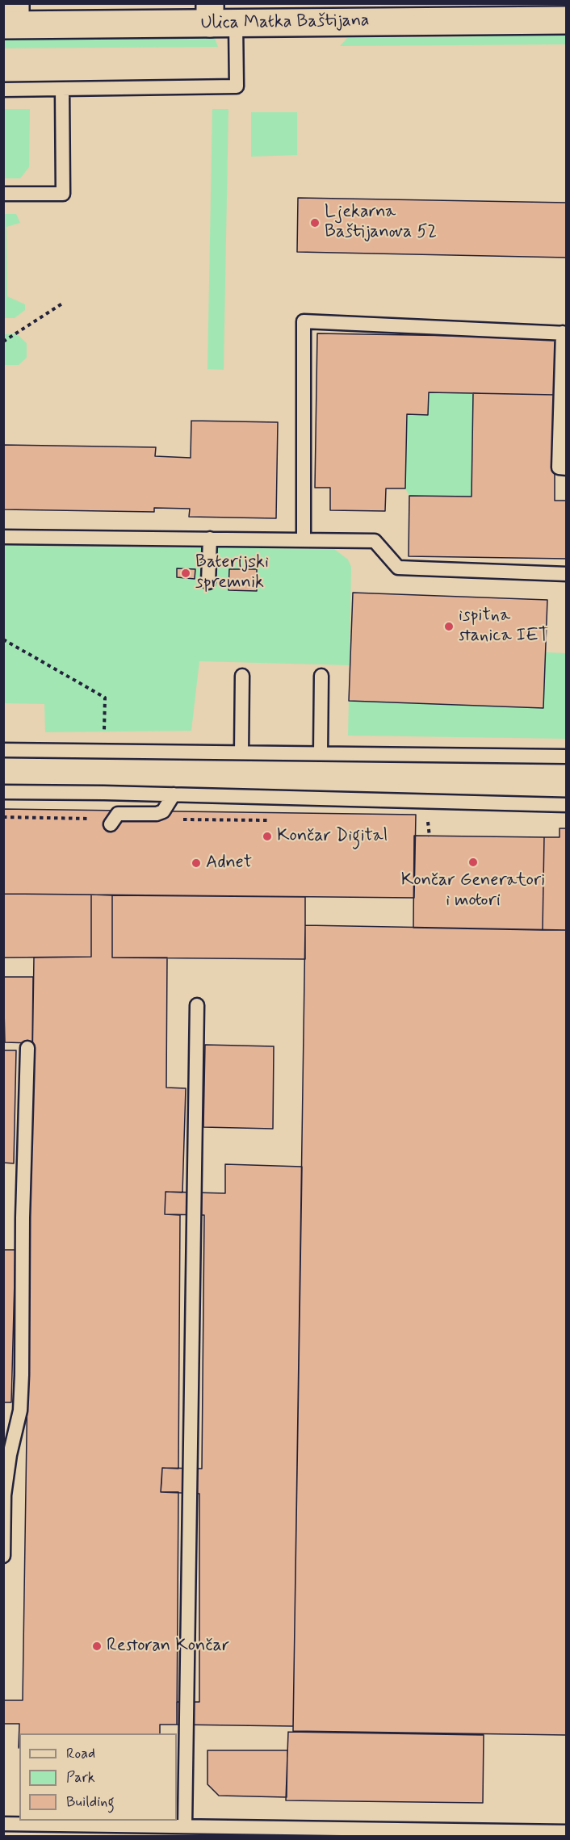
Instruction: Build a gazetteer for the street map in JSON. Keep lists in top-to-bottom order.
{
  "streets": {
    "street": ["Ulica Matka Baštijana"]
  },
  "places": [
    "Ljekarna Baštijanova 52",
    "Baterijski spremnik",
    "ispitna stanica IET",
    "Končar Digital",
    "Končar Generatori i motori",
    "Adnet",
    "Restoran Končar"
  ],
  "legend": ["Road", "Park", "Building"]
}
